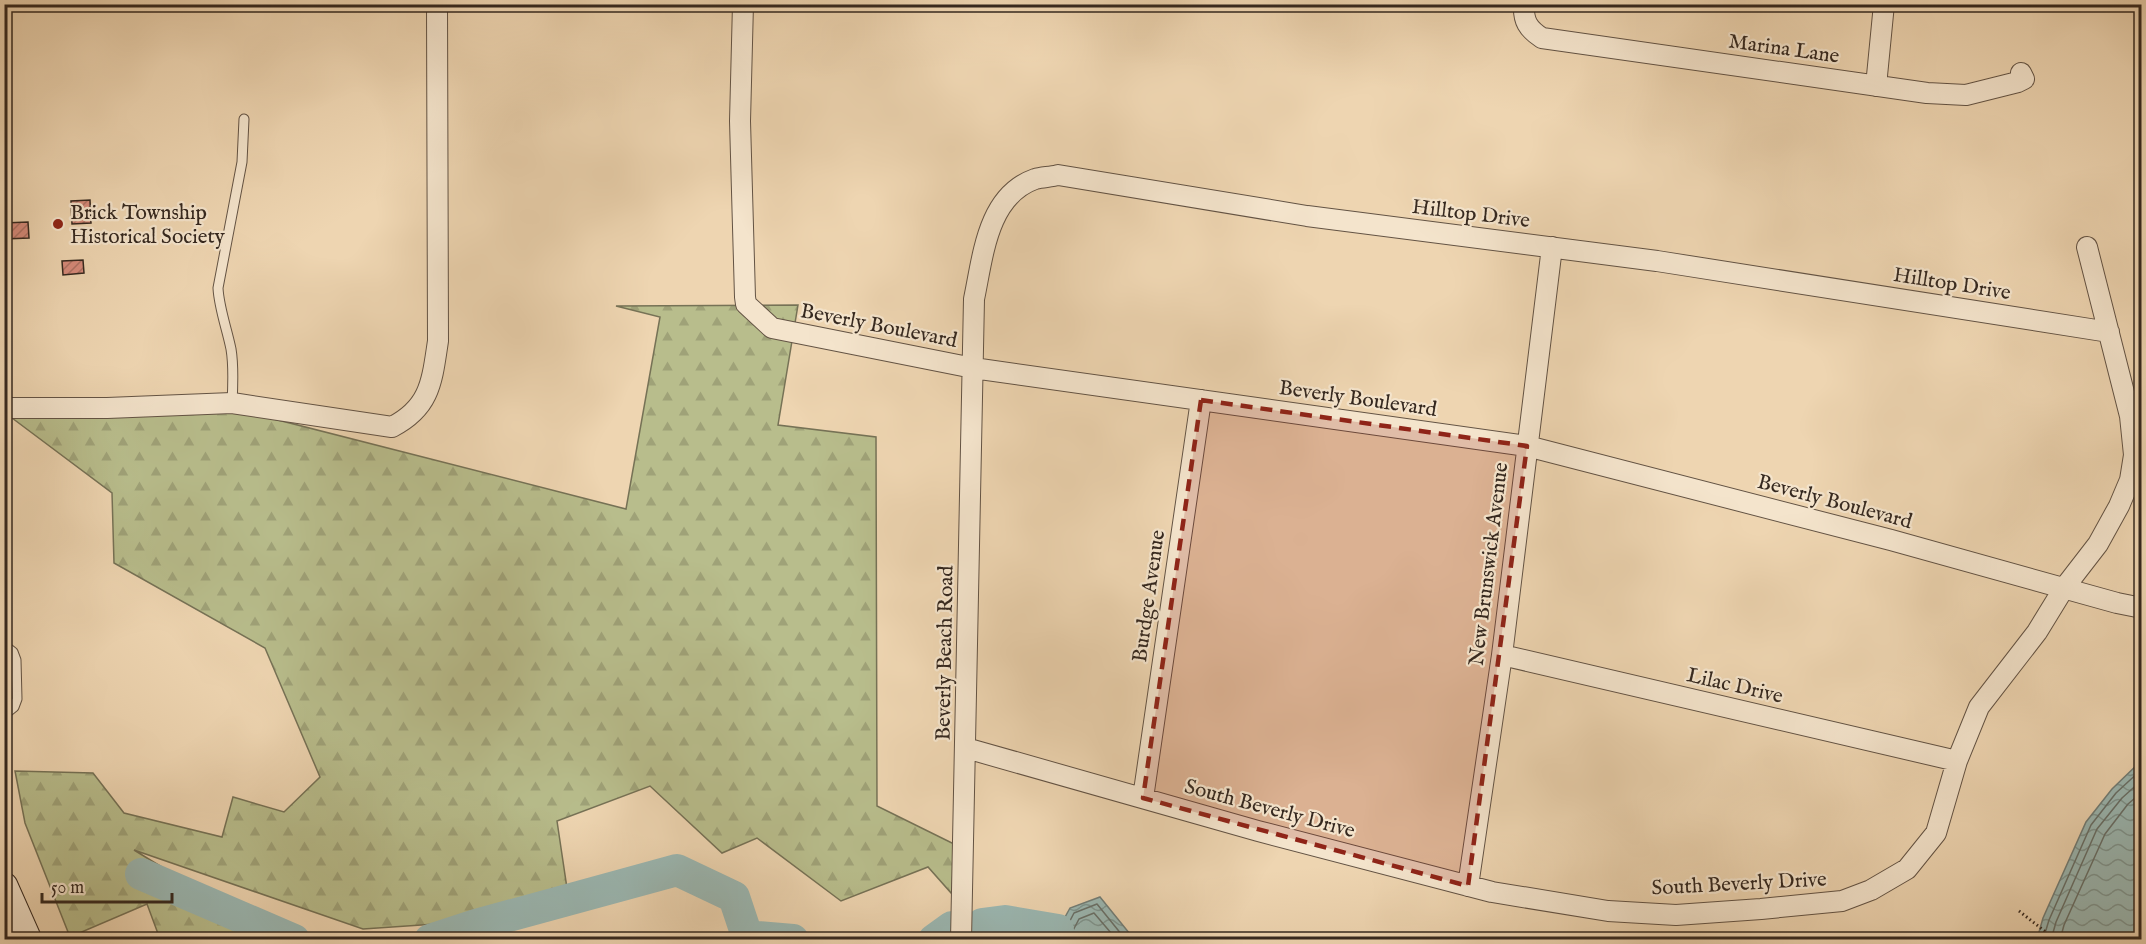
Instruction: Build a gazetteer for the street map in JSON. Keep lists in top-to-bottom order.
{
  "streets": {
    "street": [
      "Marina Lane",
      "Hilltop Drive",
      "Beverly Boulevard",
      "New Brunswick Avenue",
      "Burdge Avenue",
      "Beverly Beach Road",
      "Lilac Drive",
      "South Beverly Drive"
    ]
  },
  "crossings": [
    ["Hilltop Drive", "Beverly Boulevard"],
    ["Hilltop Drive", "New Brunswick Avenue"],
    ["Hilltop Drive", "Beverly Beach Road"],
    ["Hilltop Drive", "South Beverly Drive"],
    ["Beverly Boulevard", "New Brunswick Avenue"],
    ["Beverly Boulevard", "Burdge Avenue"],
    ["Beverly Boulevard", "Beverly Beach Road"],
    ["Beverly Boulevard", "South Beverly Drive"],
    ["New Brunswick Avenue", "Lilac Drive"],
    ["New Brunswick Avenue", "South Beverly Drive"],
    ["Burdge Avenue", "South Beverly Drive"],
    ["Beverly Beach Road", "South Beverly Drive"],
    ["Lilac Drive", "South Beverly Drive"]
  ],
  "places": ["Brick Township Historical Society"],
  "scale_bar": "50 m"
}
